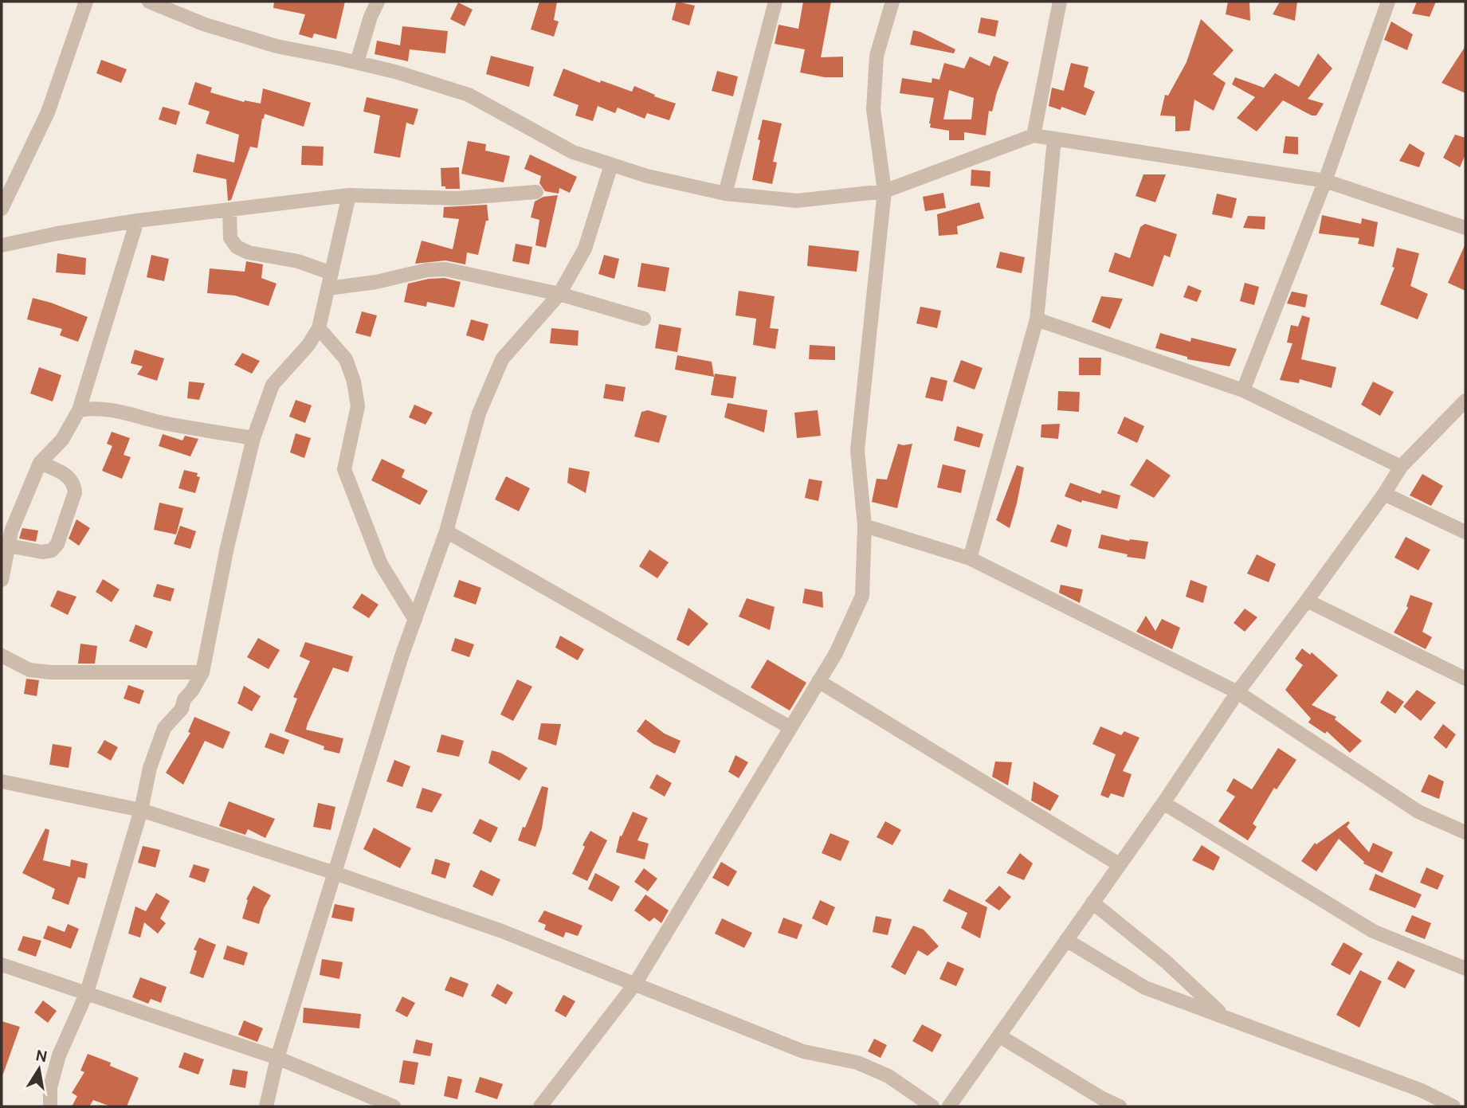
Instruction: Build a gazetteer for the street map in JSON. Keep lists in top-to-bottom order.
{
  "north": "top"
}
